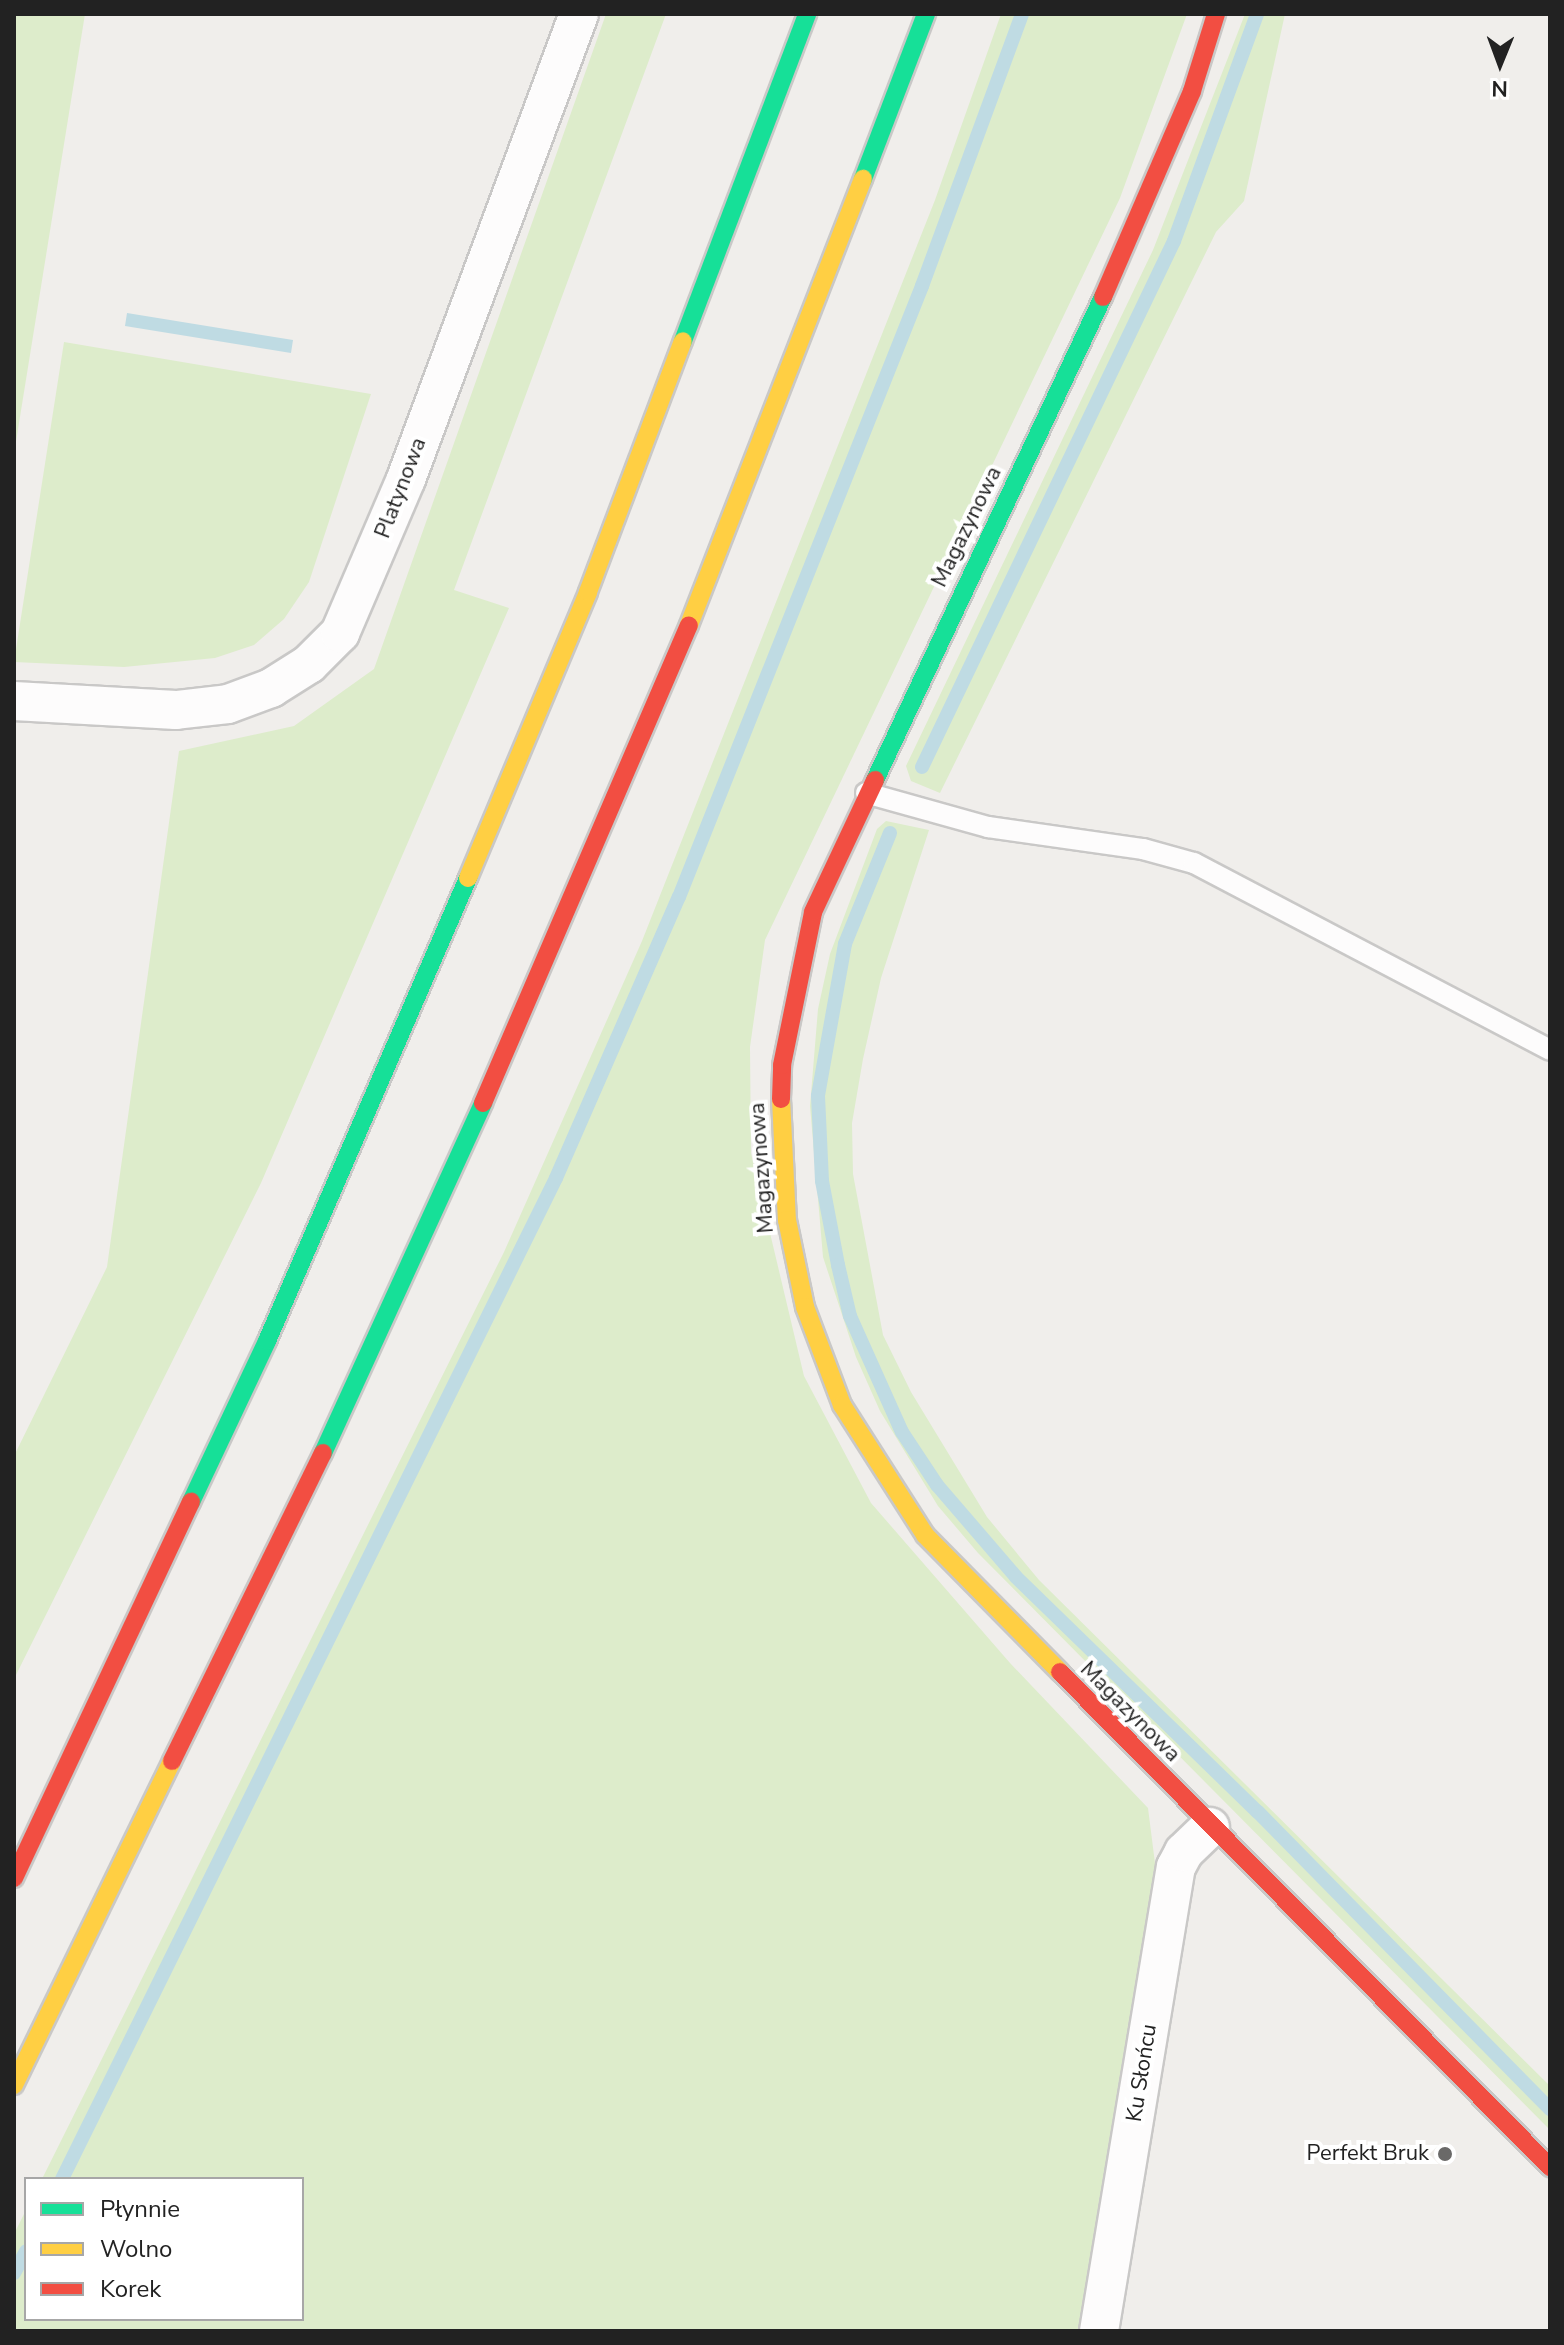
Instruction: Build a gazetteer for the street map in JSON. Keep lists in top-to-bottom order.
{
  "streets": {
    "main road": ["Magazynowa"],
    "street": ["Platynowa", "Ku Słońcu"]
  },
  "crossings": [
    ["Magazynowa", "Ku Słońcu"]
  ],
  "places": ["Perfekt Bruk"],
  "legend": ["Płynnie", "Wolno", "Korek"],
  "north": "bottom"
}
